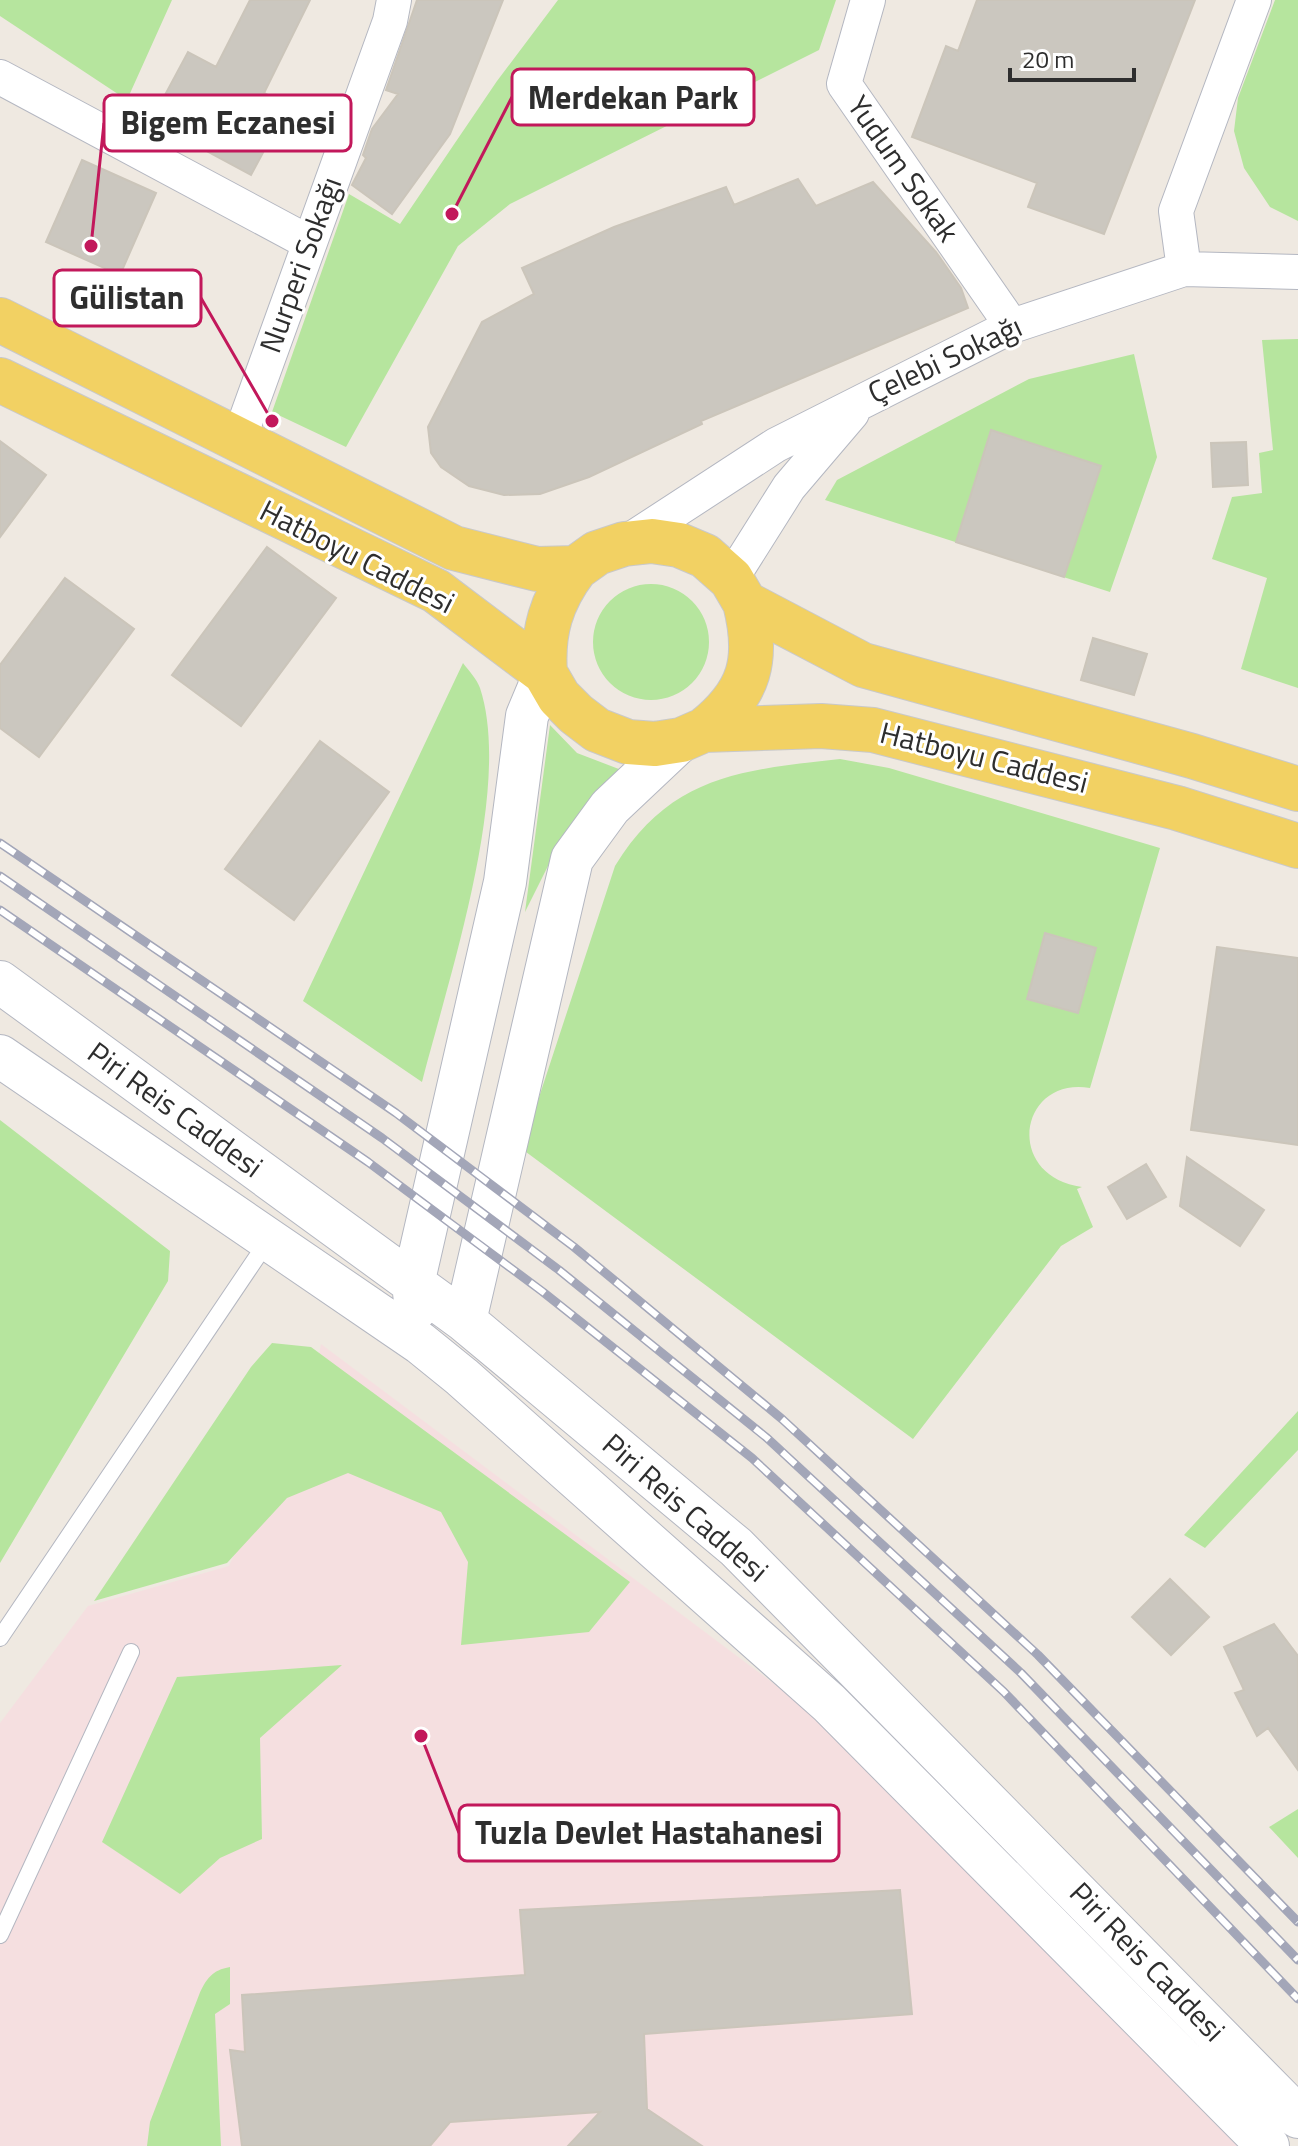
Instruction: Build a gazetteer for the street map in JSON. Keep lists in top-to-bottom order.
{
  "streets": {
    "main road": ["Hatboyu Caddesi"],
    "street": [
      "Yudum Sokak",
      "Nurperi Sokağı",
      "Çelebi Sokağı",
      "Piri Reis Caddesi"
    ]
  },
  "crossings": [
    ["Yudum Sokak", "Çelebi Sokağı"],
    ["Nurperi Sokağı", "Hatboyu Caddesi"],
    ["Çelebi Sokağı", "Hatboyu Caddesi"]
  ],
  "places": [
    "Merdekan Park",
    "Bigem Eczanesi",
    "Gülistan",
    "Tuzla Devlet Hastahanesi"
  ],
  "scale_bar": "20 m"
}
